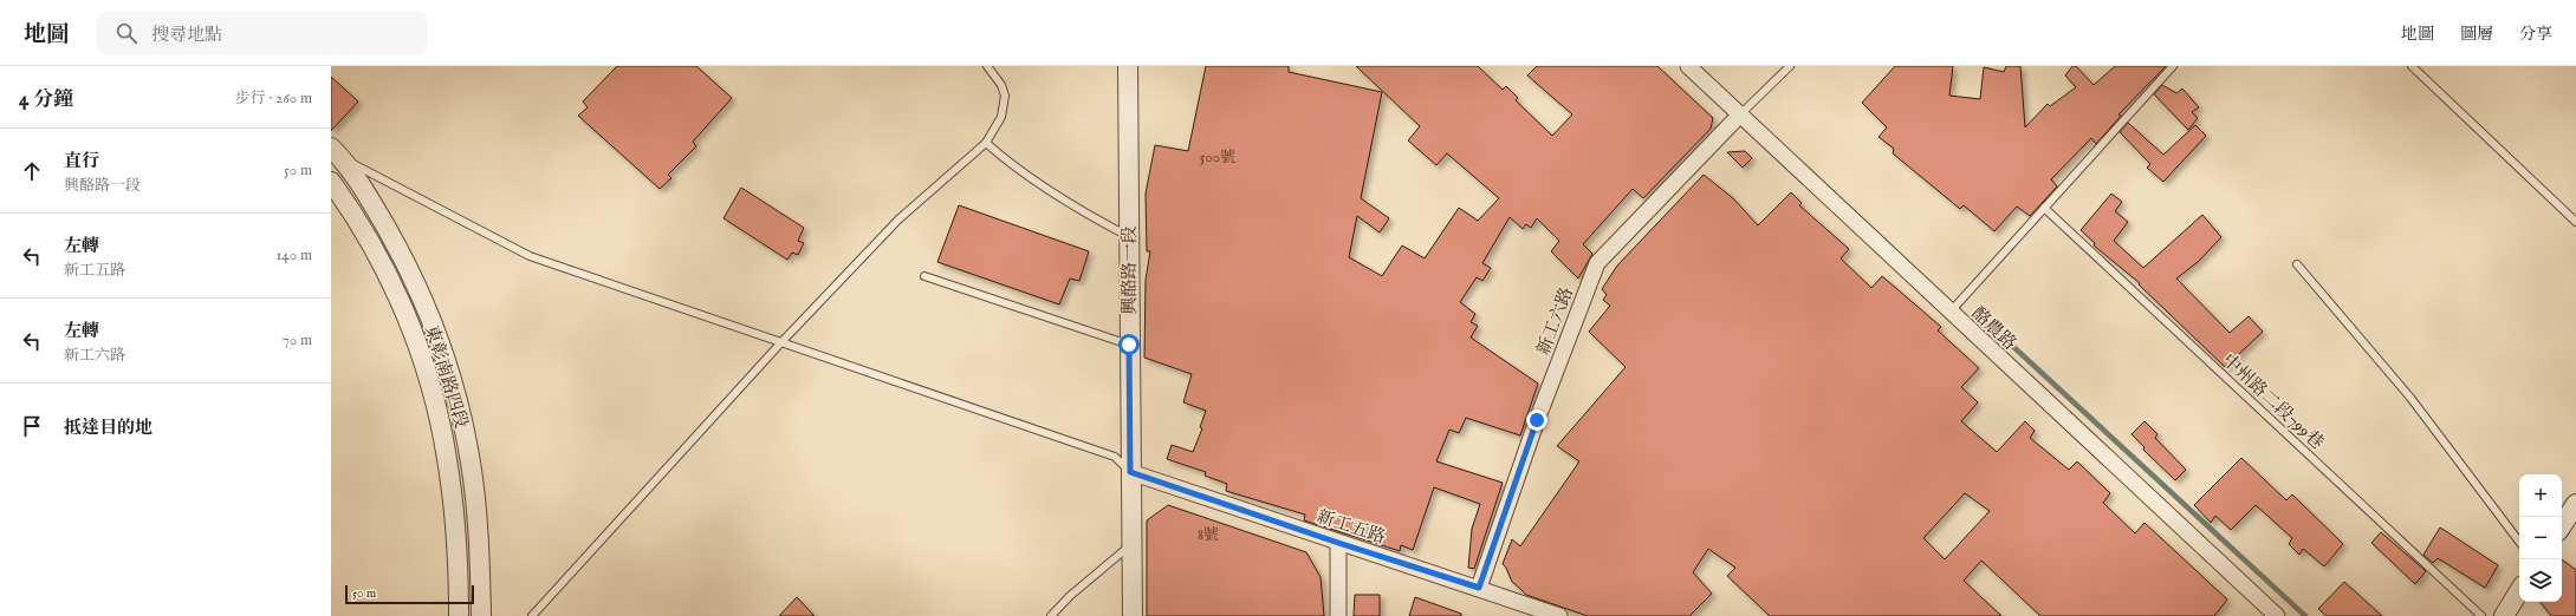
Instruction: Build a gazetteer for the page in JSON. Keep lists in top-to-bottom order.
{
  "streets": {
    "street": [
      "興酪路一段",
      "新工六路",
      "酪農路",
      "東彰南路四段",
      "新工五路"
    ],
    "lane": ["中州路二段799巷"]
  },
  "crossings": [
    ["興酪路一段", "新工五路"],
    ["新工六路", "酪農路"],
    ["新工六路", "新工五路"]
  ],
  "house_numbers": ["500號", "8號"],
  "scale_bar": "50 m",
  "page": {
    "header": "地圖",
    "search": "搜尋地點",
    "nav": ["地圖", "圖層", "分享"],
    "heading": ["4 分鐘", "步行 · 260 m"],
    "list": [
      ["直行", "興酪路一段", "50 m"],
      ["左轉", "新工五路", "140 m"],
      ["左轉", "新工六路", "70 m"],
      "抵達目的地"
    ],
    "map_buttons": ["+", "−"],
    "scale": "50 m"
  }
}
